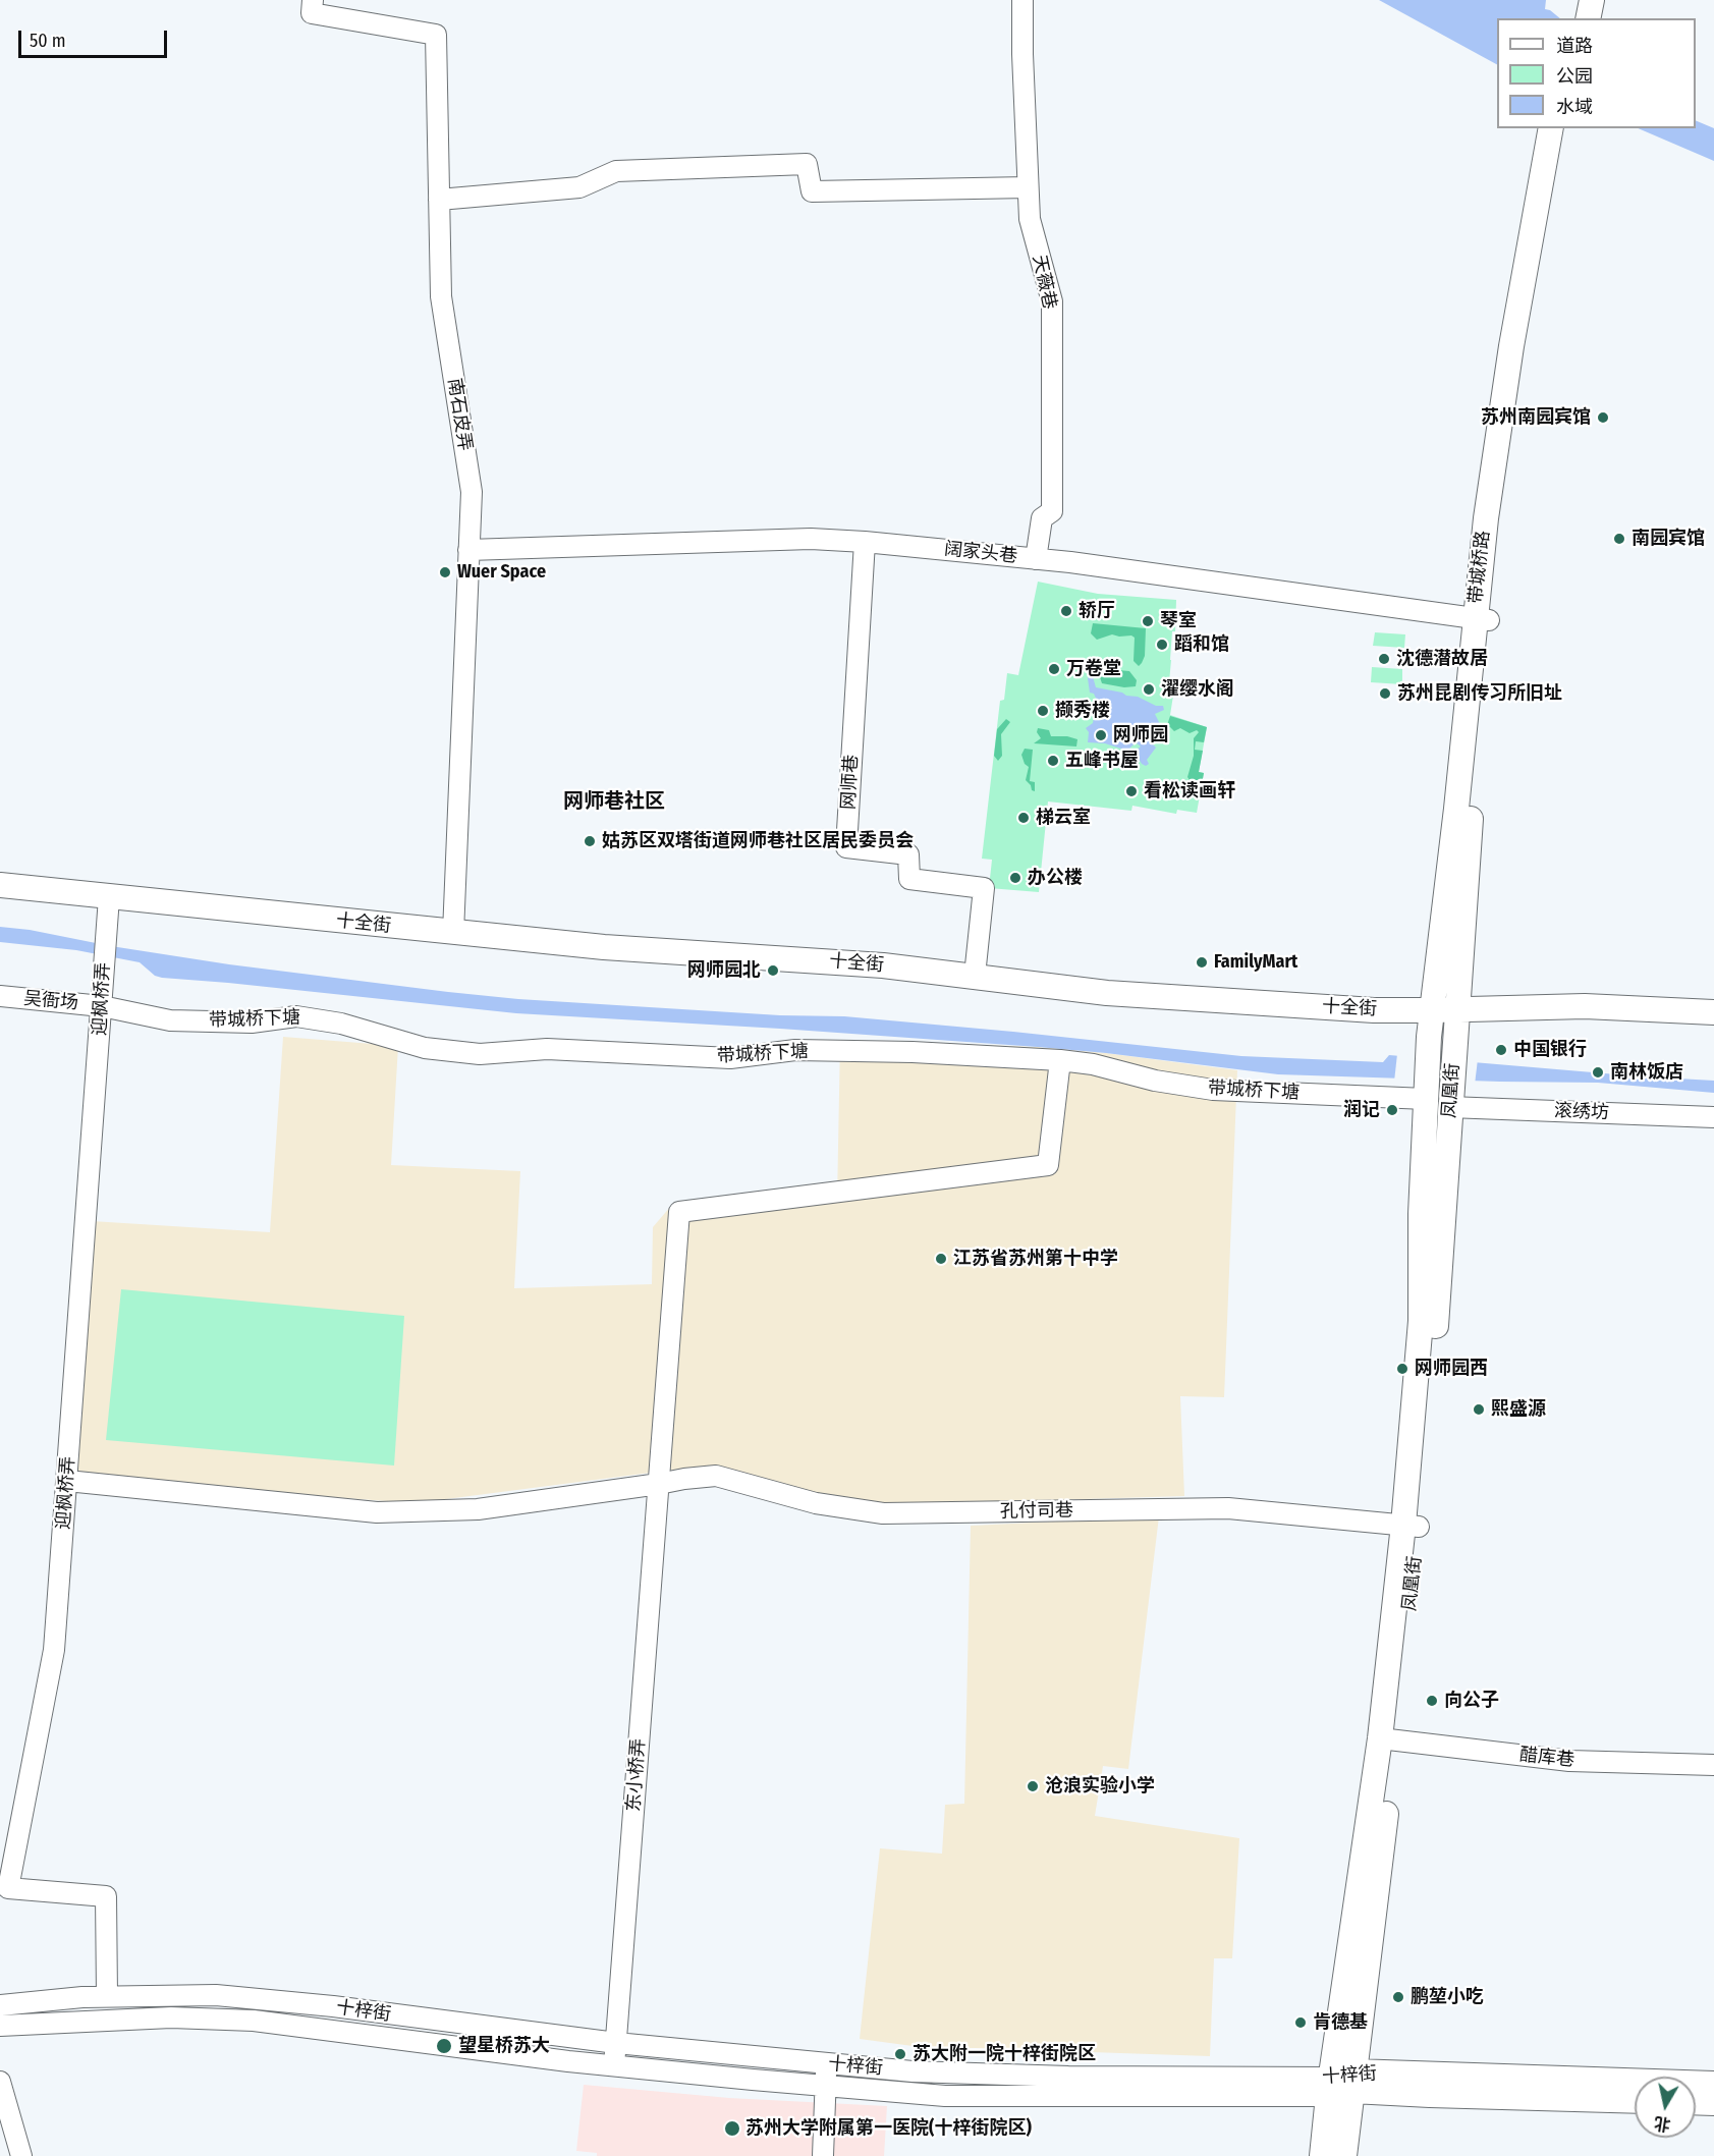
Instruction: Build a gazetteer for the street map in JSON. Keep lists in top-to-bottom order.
{
  "streets": {
    "main road": [
      "带城桥路",
      "十全街",
      "凤凰街",
      "十梓街"
    ],
    "street": [
      "天薇巷",
      "南石皮弄",
      "阔家头巷",
      "网师巷",
      "迎枫桥弄",
      "吴衙场",
      "带城桥下塘",
      "滚绣坊",
      "孔付司巷",
      "醋库巷",
      "东小桥弄"
    ]
  },
  "crossings": [
    ["天薇巷", "阔家头巷"],
    ["南石皮弄", "阔家头巷"],
    ["南石皮弄", "十全街"],
    ["阔家头巷", "带城桥路"],
    ["阔家头巷", "网师巷"],
    ["带城桥路", "十全街"],
    ["带城桥路", "凤凰街"],
    ["网师巷", "十全街"],
    ["十全街", "迎枫桥弄"],
    ["十全街", "凤凰街"],
    ["迎枫桥弄", "吴衙场"],
    ["迎枫桥弄", "带城桥下塘"],
    ["迎枫桥弄", "孔付司巷"],
    ["迎枫桥弄", "十梓街"],
    ["吴衙场", "带城桥下塘"],
    ["带城桥下塘", "凤凰街"],
    ["带城桥下塘", "东小桥弄"],
    ["凤凰街", "滚绣坊"],
    ["凤凰街", "孔付司巷"],
    ["凤凰街", "醋库巷"],
    ["凤凰街", "十梓街"],
    ["孔付司巷", "东小桥弄"],
    ["东小桥弄", "十梓街"]
  ],
  "districts": ["网师巷社区"],
  "places": [
    "苏州南园宾馆",
    "南园宾馆",
    "Wuer Space",
    "轿厅",
    "琴室",
    "蹈和馆",
    "沈德潜故居",
    "万卷堂",
    "濯缨水阁",
    "苏州昆剧传习所旧址",
    "撷秀楼",
    "网师园",
    "五峰书屋",
    "看松读画轩",
    "梯云室",
    "姑苏区双塔街道网师巷社区居民委员会",
    "办公楼",
    "FamilyMart",
    "网师园北",
    "中国银行",
    "南林饭店",
    "润记",
    "江苏省苏州第十中学",
    "网师园西",
    "熙盛源",
    "向公子",
    "沧浪实验小学",
    "鹏堃小吃",
    "肯德基",
    "望星桥苏大",
    "苏大附一院十梓街院区",
    "苏州大学附属第一医院(十梓街院区)"
  ],
  "legend": ["道路", "公园", "水域"],
  "scale_bar": "50 m",
  "north": "bottom"
}
